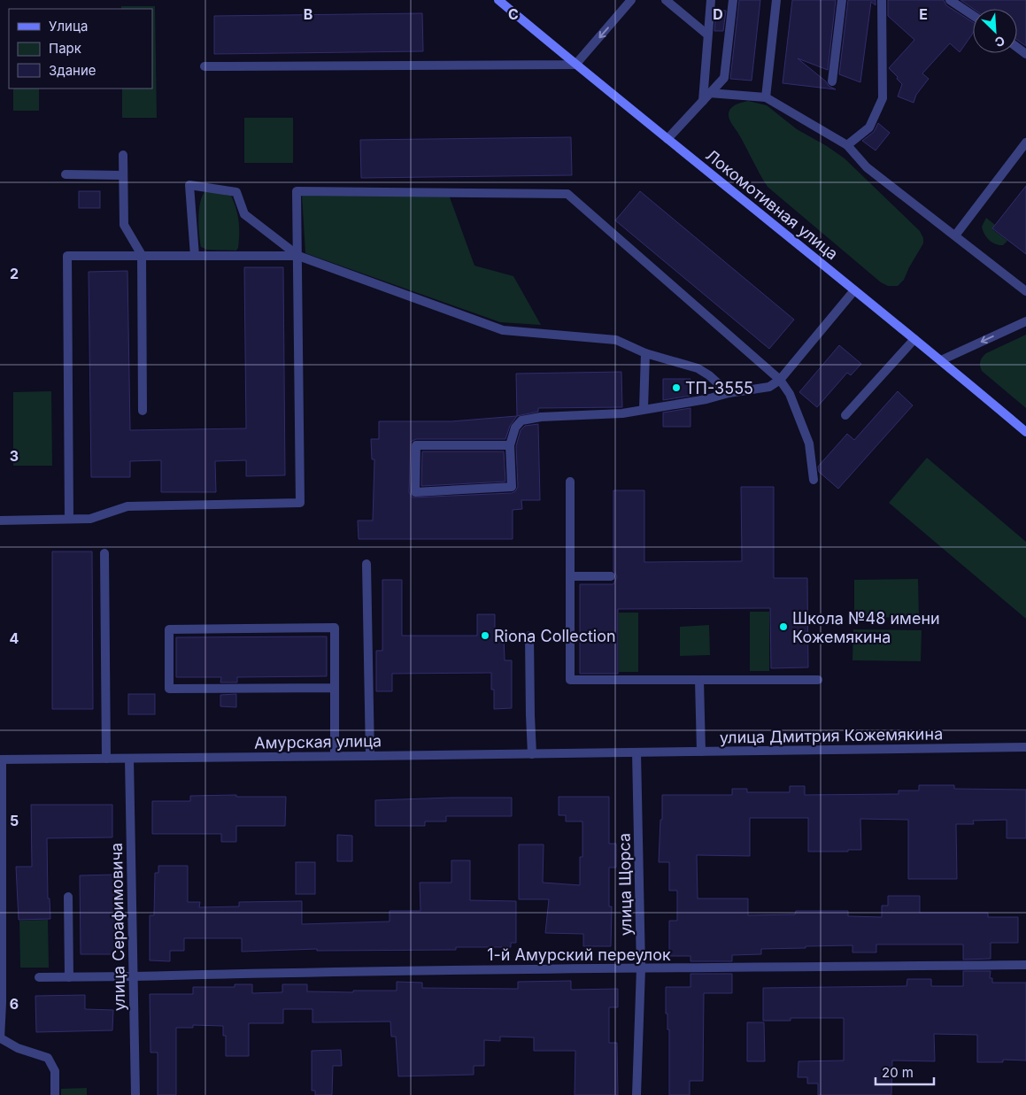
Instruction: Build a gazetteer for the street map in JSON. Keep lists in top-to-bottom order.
{
  "streets": {
    "main road": ["Локомотивная улица"],
    "street": [
      "улица Дмитрия Кожемякина",
      "Амурская улица",
      "улица Щорса",
      "улица Серафимовича",
      "1-й Амурский переулок"
    ]
  },
  "crossings": [
    ["улица Дмитрия Кожемякина", "Амурская улица"],
    ["улица Дмитрия Кожемякина", "улица Щорса"],
    ["Амурская улица", "улица Щорса"],
    ["Амурская улица", "улица Серафимовича"],
    ["улица Щорса", "1-й Амурский переулок"],
    ["улица Серафимовича", "1-й Амурский переулок"]
  ],
  "places": ["ТП-3555", "Школа №48 имени Кожемякина", "Riona Collection"],
  "legend": ["Улица", "Парк", "Здание"],
  "scale_bar": "20 m",
  "north": "bottom right",
  "grid": {
    "columns": [
      "B",
      "C",
      "D",
      "E"
    ],
    "rows": [
      "2",
      "3",
      "4",
      "5",
      "6"
    ]
  }
}
